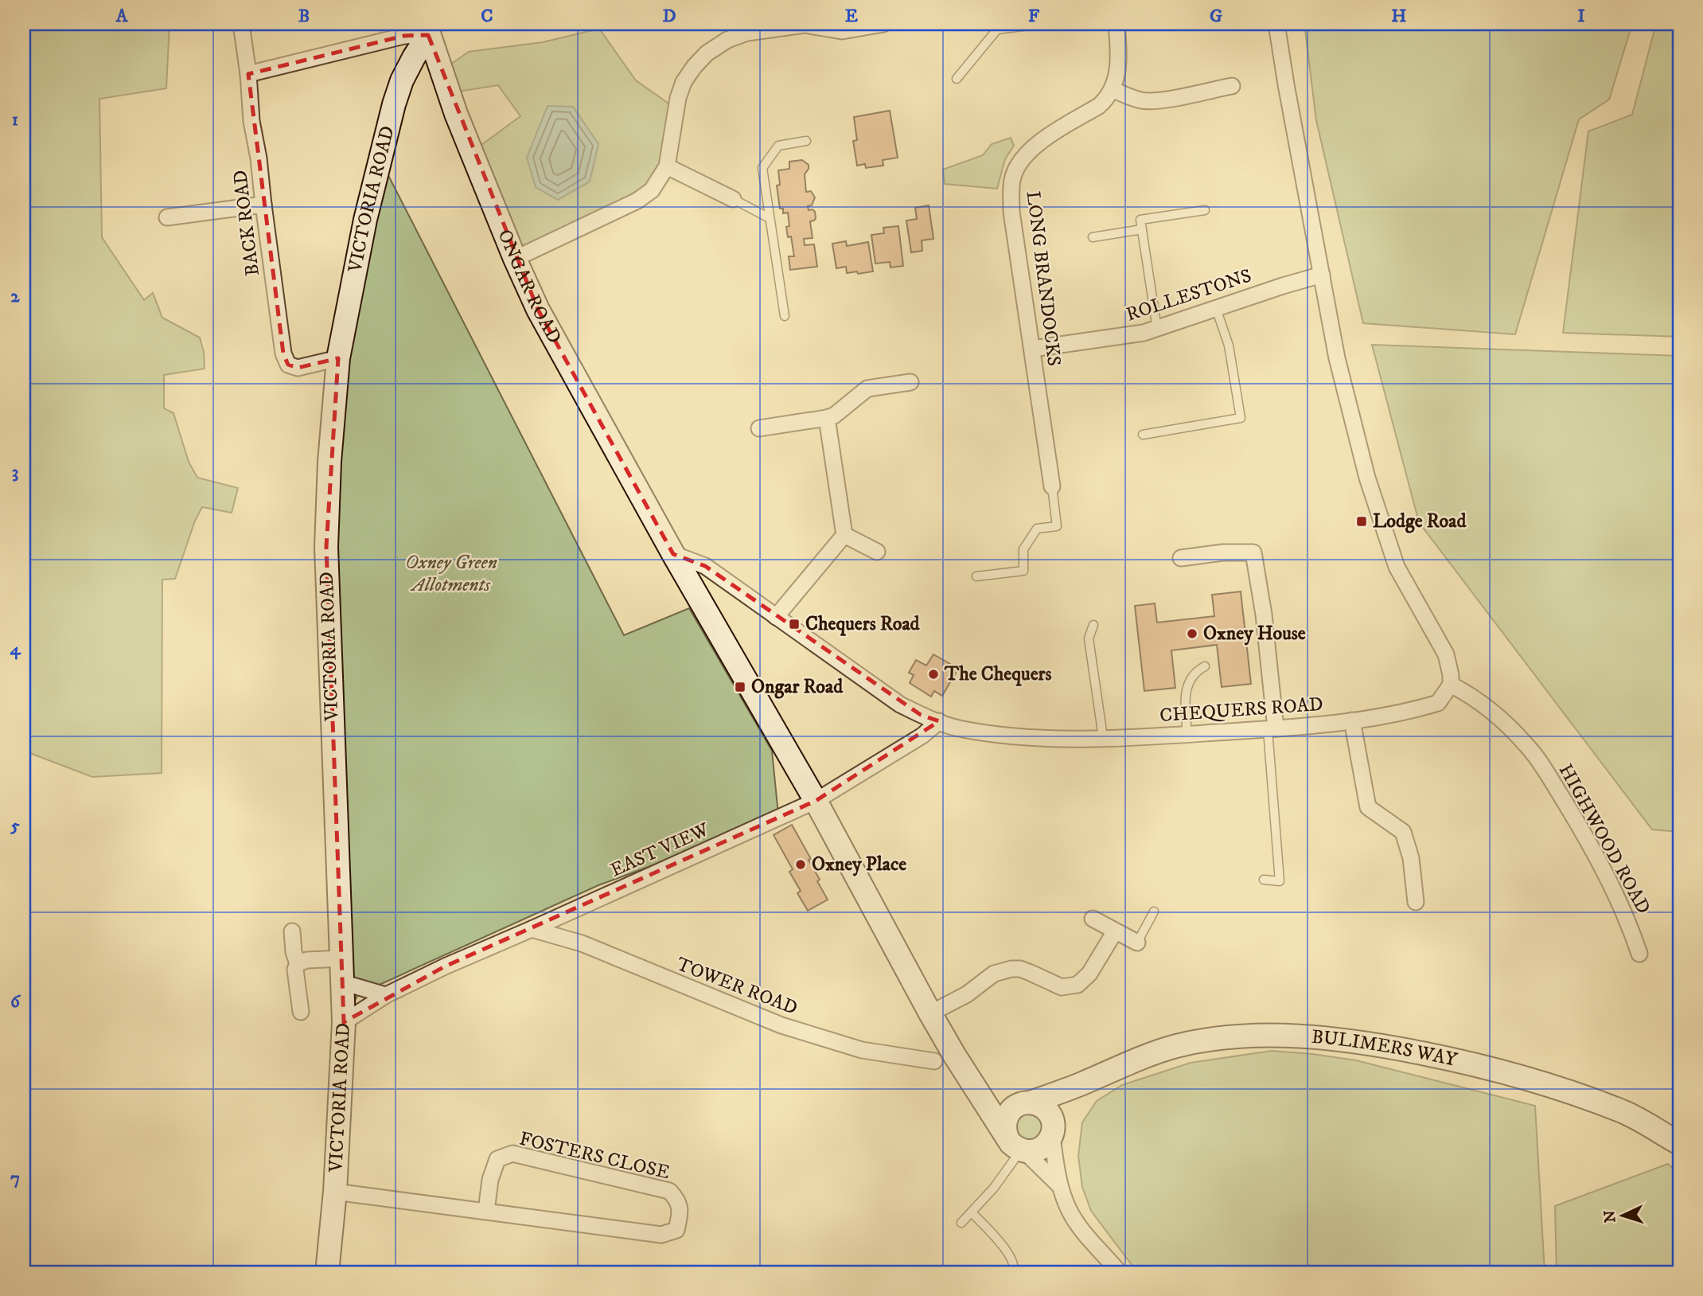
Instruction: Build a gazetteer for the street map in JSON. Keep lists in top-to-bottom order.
{
  "streets": {
    "street": [
      "VICTORIA ROAD",
      "BACK ROAD",
      "LONG BRANDOCKS",
      "ONGAR ROAD",
      "ROLLESTONS",
      "CHEQUERS ROAD",
      "HIGHWOOD ROAD",
      "EAST VIEW",
      "TOWER ROAD",
      "BULIMERS WAY",
      "FOSTERS CLOSE"
    ]
  },
  "crossings": [
    ["VICTORIA ROAD", "BACK ROAD"],
    ["VICTORIA ROAD", "ONGAR ROAD"],
    ["VICTORIA ROAD", "EAST VIEW"],
    ["VICTORIA ROAD", "FOSTERS CLOSE"],
    ["LONG BRANDOCKS", "ROLLESTONS"],
    ["ONGAR ROAD", "CHEQUERS ROAD"],
    ["ONGAR ROAD", "EAST VIEW"],
    ["ONGAR ROAD", "BULIMERS WAY"],
    ["CHEQUERS ROAD", "HIGHWOOD ROAD"],
    ["CHEQUERS ROAD", "EAST VIEW"],
    ["EAST VIEW", "TOWER ROAD"]
  ],
  "parks": ["Oxney Green Allotments"],
  "places": {
    "transit": ["Lodge Road", "Chequers Road", "Ongar Road"],
    "other": ["Oxney House", "The Chequers", "Oxney Place"]
  },
  "north": "left",
  "grid": {
    "columns": [
      "A",
      "B",
      "C",
      "D",
      "E",
      "F",
      "G",
      "H",
      "I"
    ],
    "rows": [
      "1",
      "2",
      "3",
      "4",
      "5",
      "6",
      "7"
    ]
  }
}
